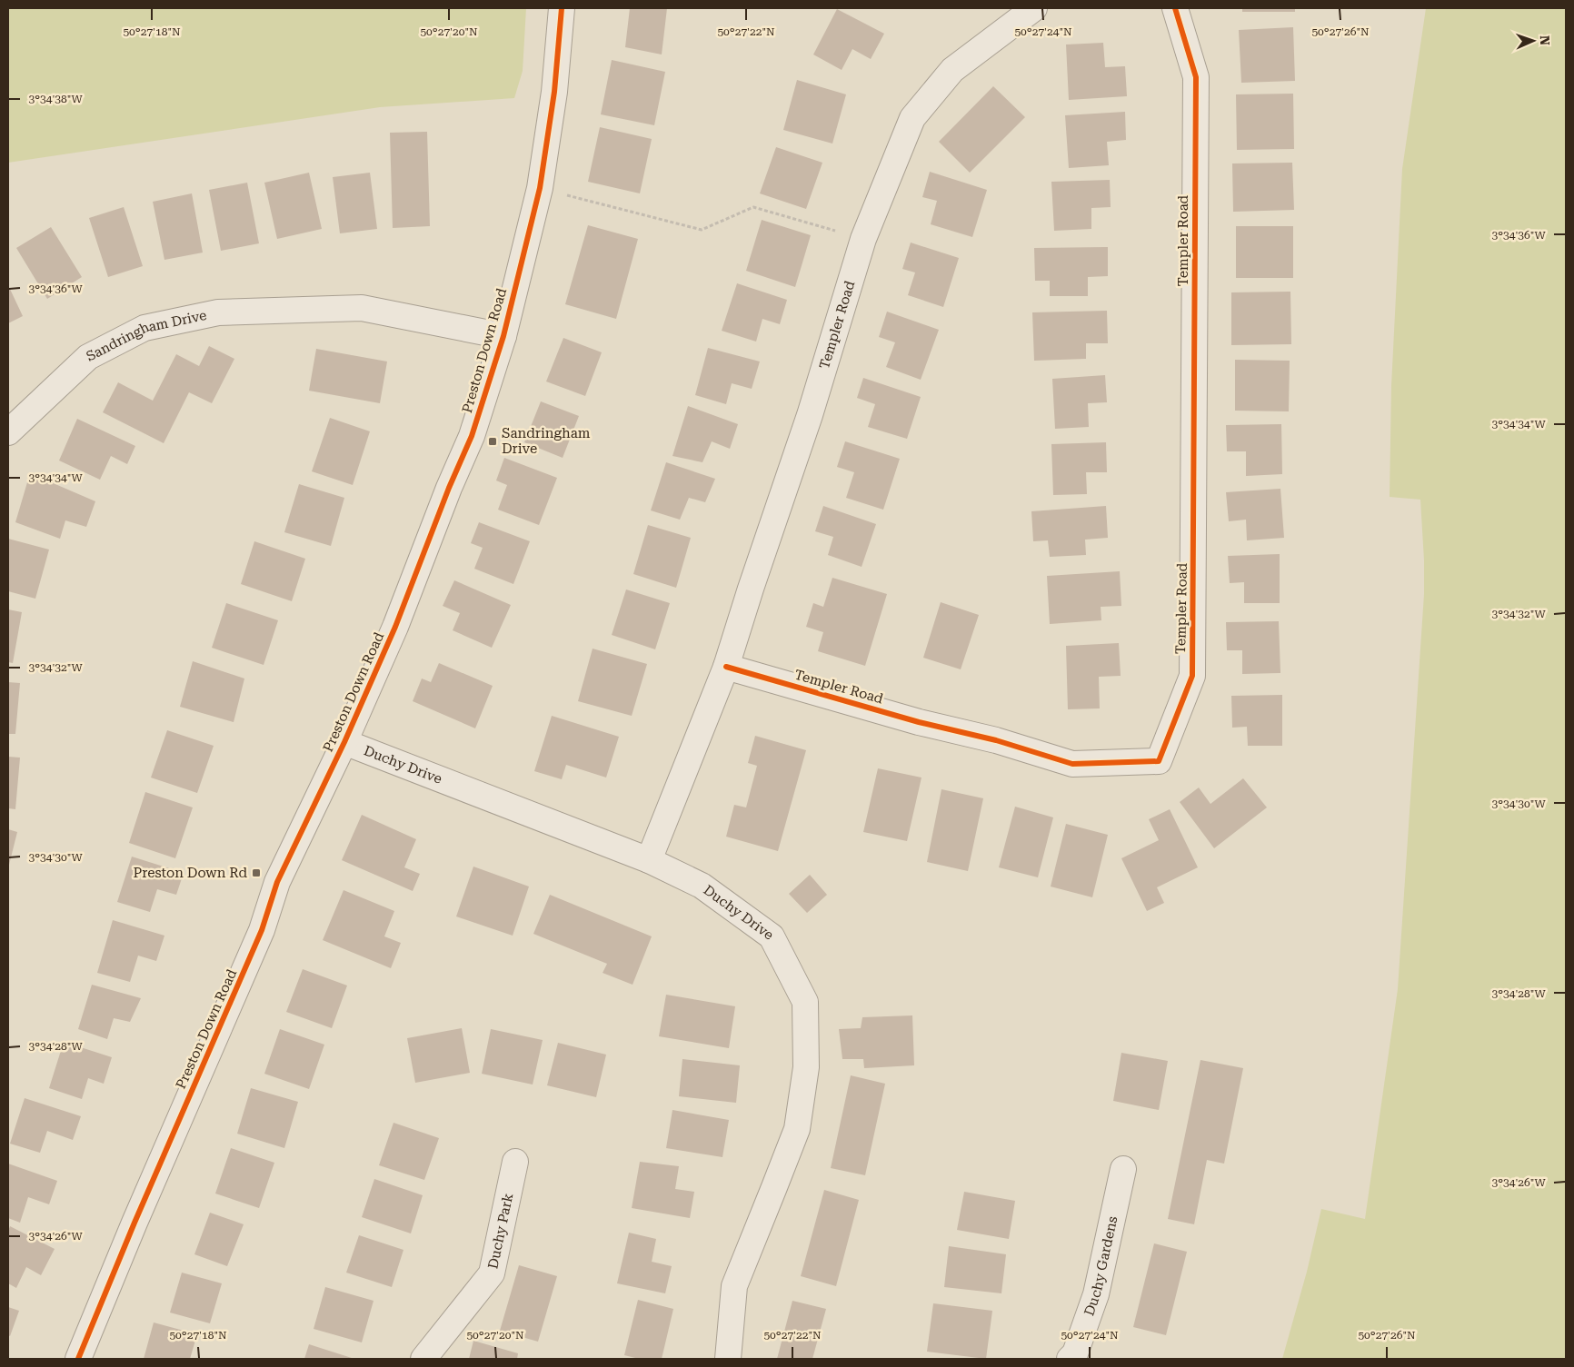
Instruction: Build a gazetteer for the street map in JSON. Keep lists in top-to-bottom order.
{
  "streets": {
    "street": [
      "Templer Road",
      "Sandringham Drive",
      "Preston Down Road",
      "Duchy Drive",
      "Duchy Park",
      "Duchy Gardens"
    ]
  },
  "crossings": [
    ["Templer Road", "Duchy Drive"],
    ["Sandringham Drive", "Preston Down Road"],
    ["Preston Down Road", "Duchy Drive"]
  ],
  "places": {
    "transit": ["Sandringham Drive", "Preston Down Rd"]
  },
  "north": "right",
  "coordinates": [
    "50°27'18\"N",
    "50°27'20\"N",
    "50°27'22\"N",
    "50°27'24\"N",
    "50°27'26\"N",
    "3°34'38\"W",
    "3°34'36\"W",
    "3°34'34\"W",
    "3°34'32\"W",
    "3°34'30\"W",
    "3°34'28\"W",
    "3°34'26\"W"
  ]
}
